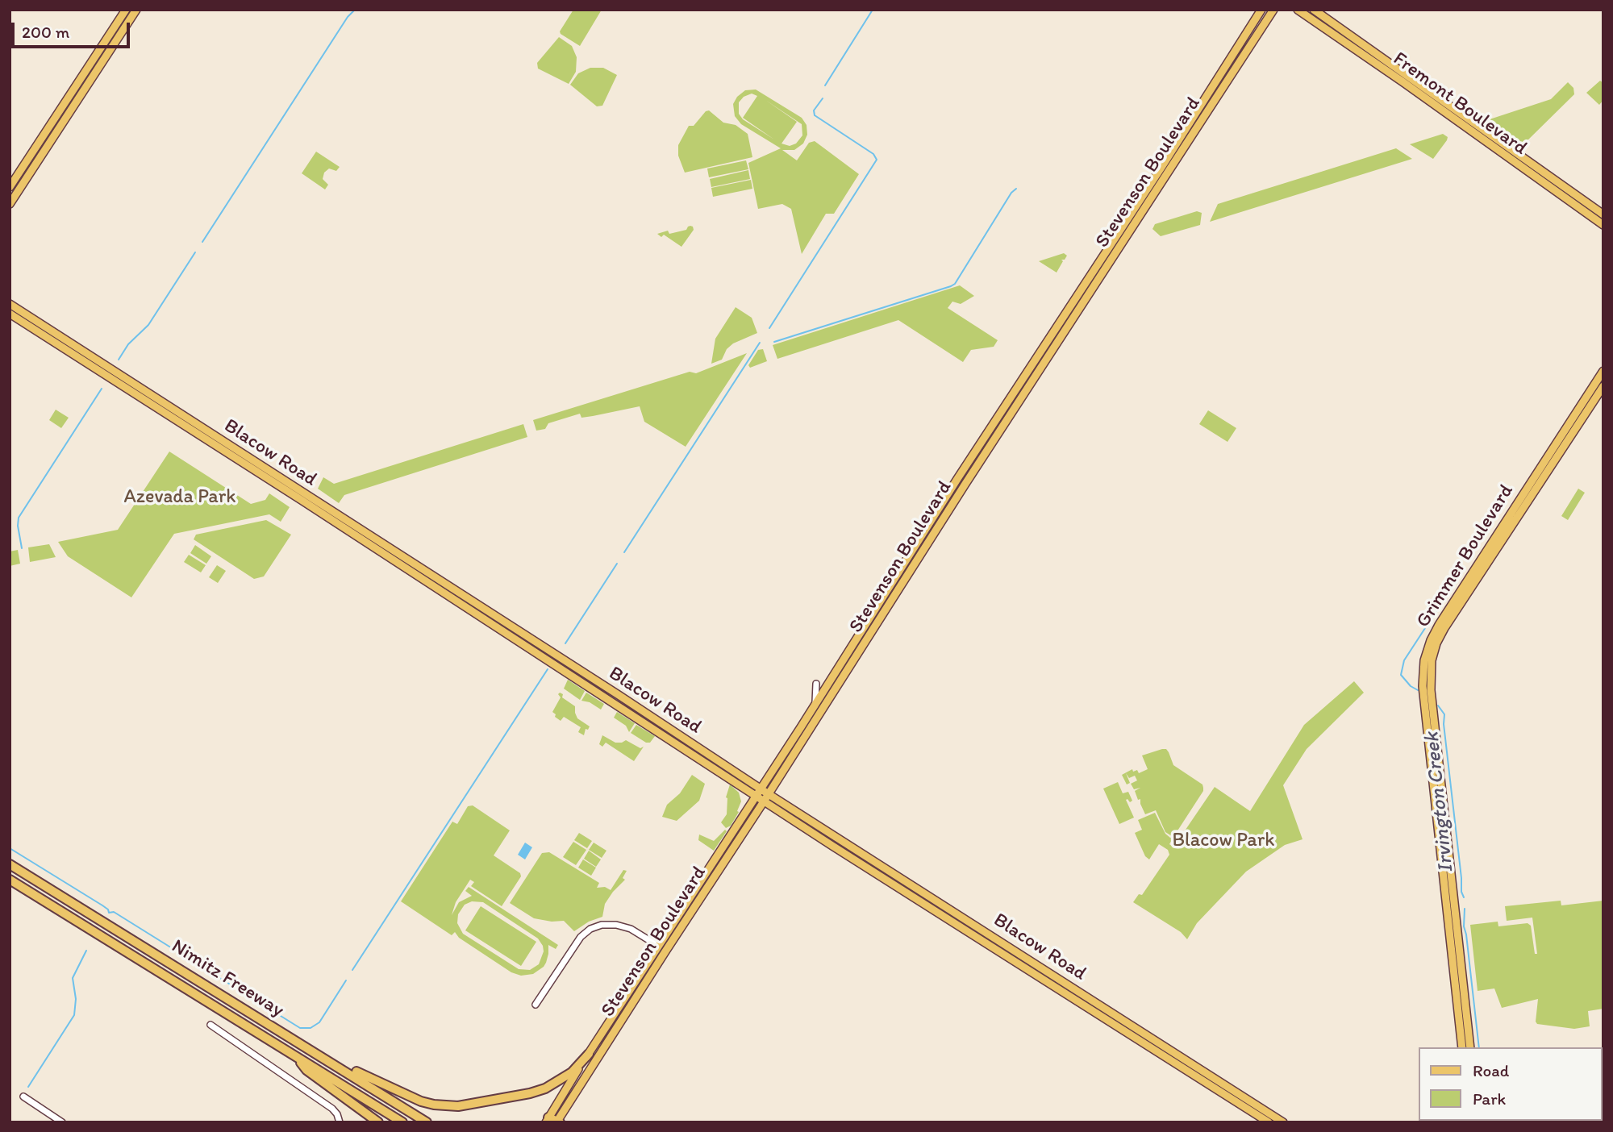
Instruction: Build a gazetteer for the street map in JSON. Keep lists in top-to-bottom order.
{
  "streets": {
    "highway": ["Nimitz Freeway"],
    "main road": [
      "Fremont Boulevard",
      "Stevenson Boulevard",
      "Blacow Road",
      "Grimmer Boulevard"
    ]
  },
  "crossings": [
    ["Stevenson Boulevard", "Blacow Road"]
  ],
  "water": ["Irvington Creek"],
  "parks": ["Azevada Park", "Blacow Park"],
  "legend": ["Road", "Park"],
  "scale_bar": "200 m"
}
